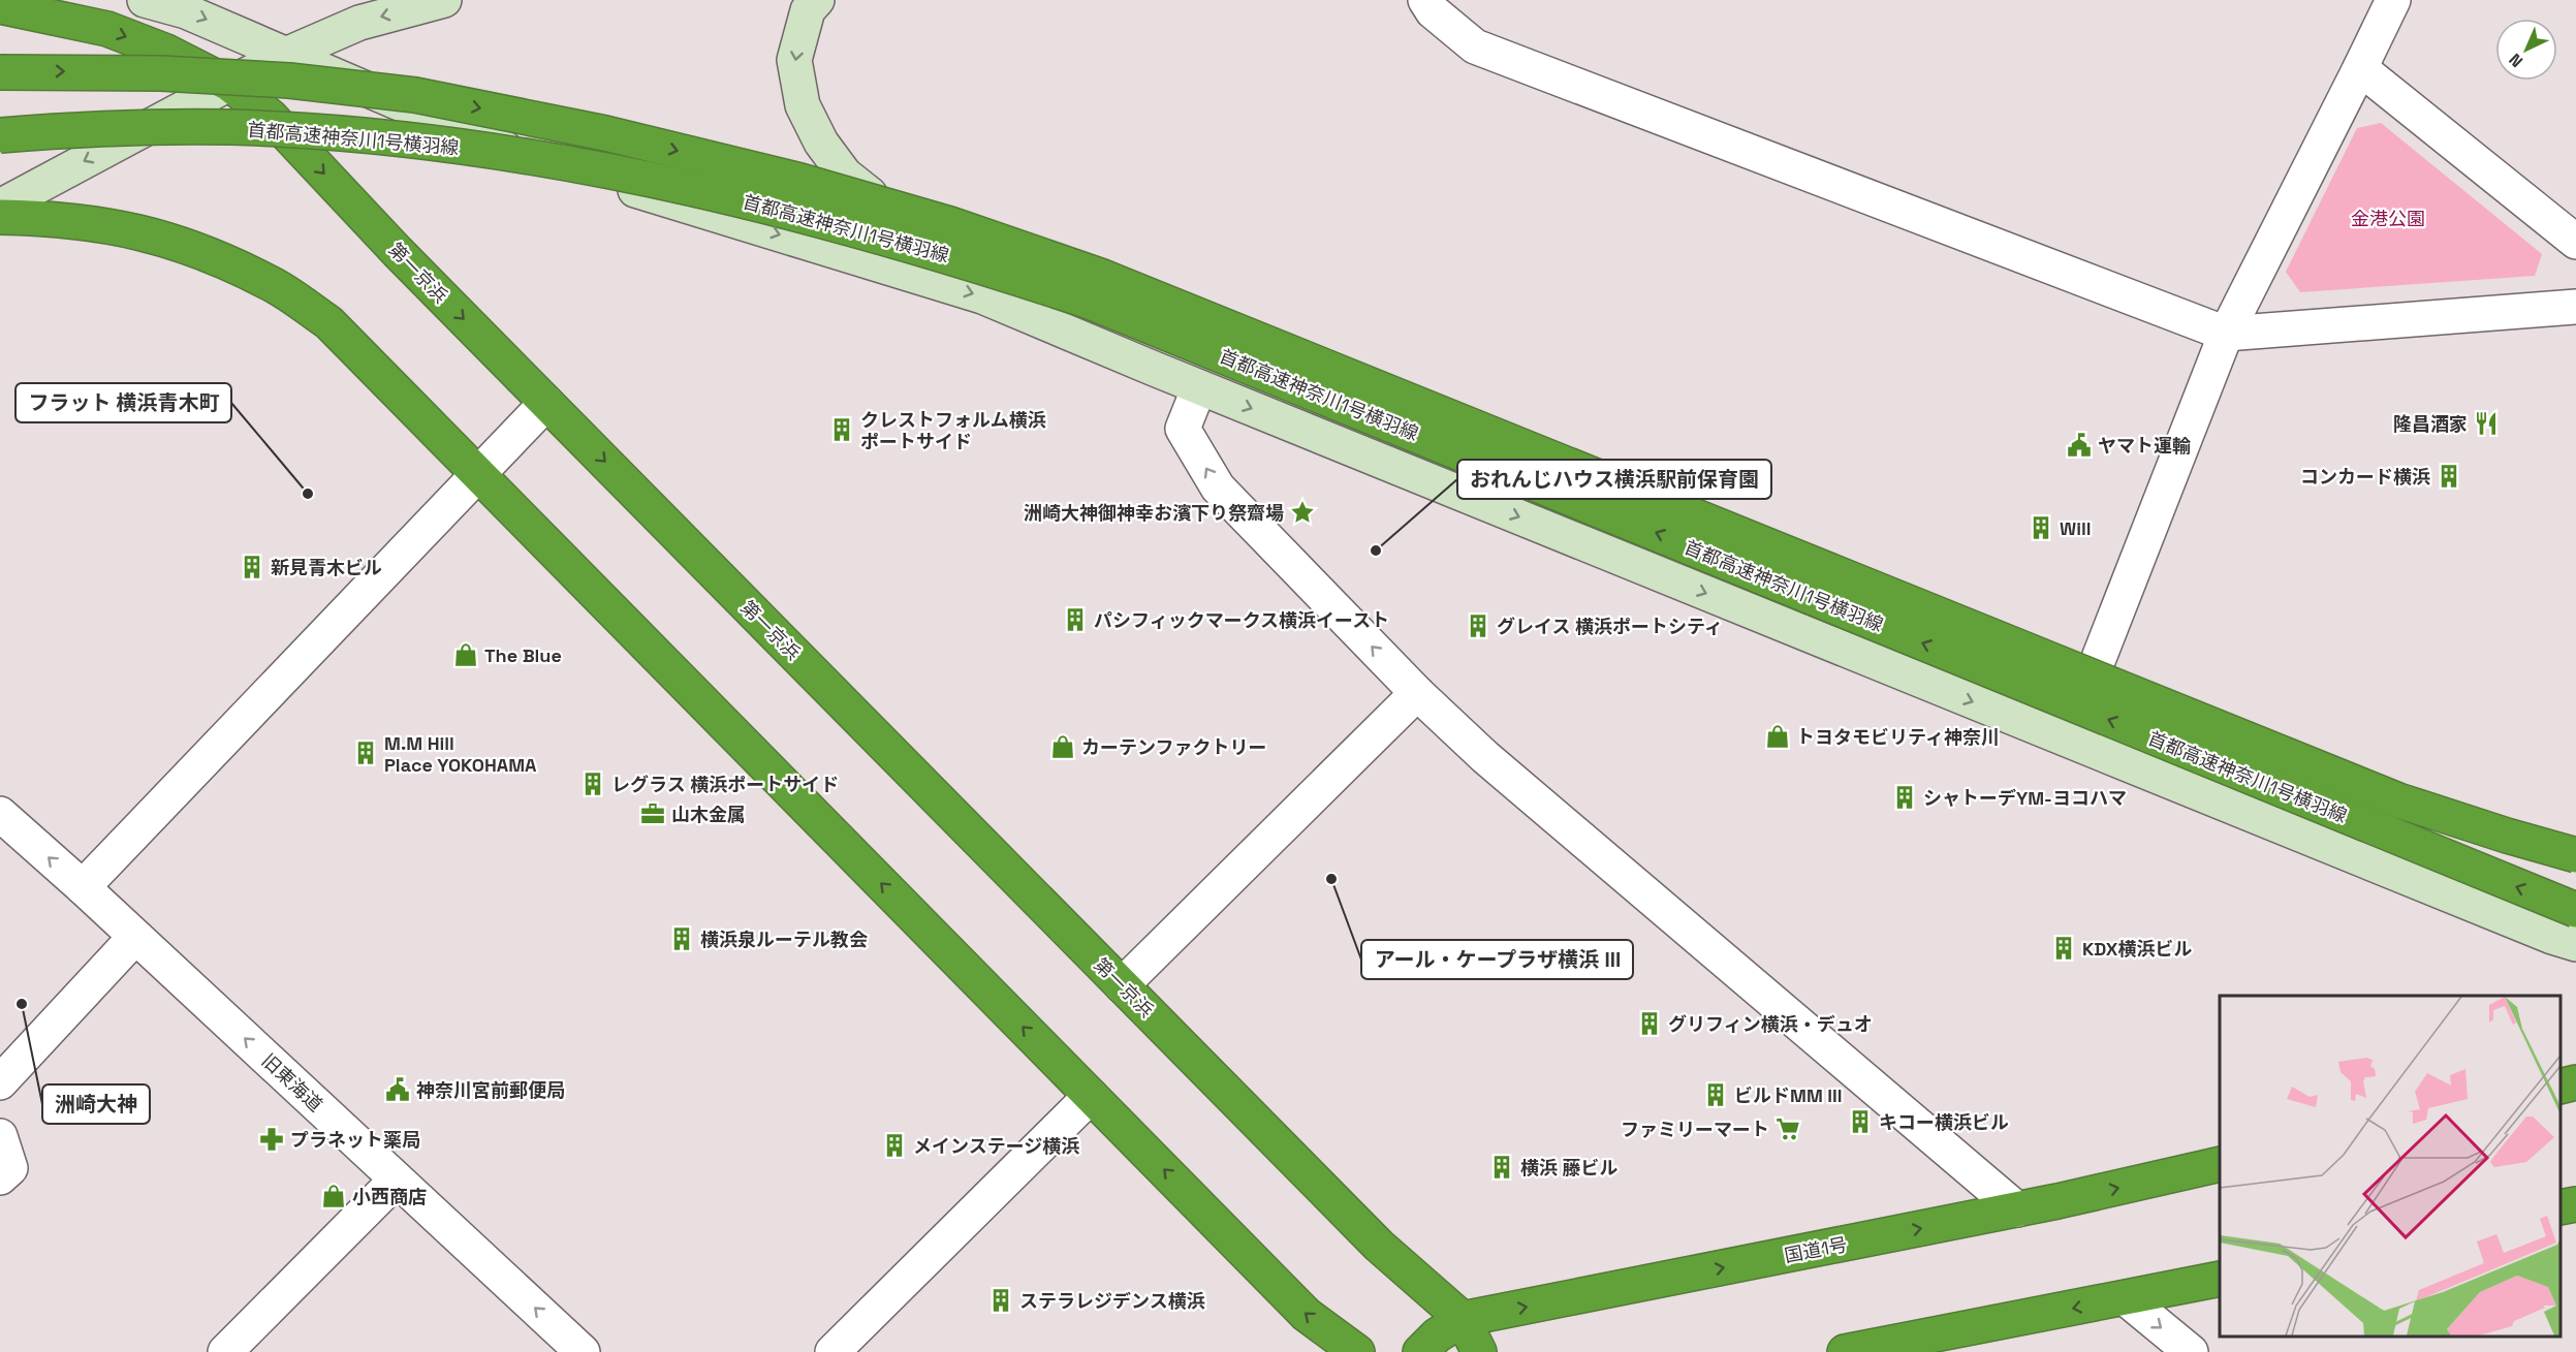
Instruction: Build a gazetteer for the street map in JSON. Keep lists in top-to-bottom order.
{
  "streets": {
    "highway": ["首都高速神奈川1号横羽線", "第一京浜", "国道1号"],
    "street": ["旧東海道"]
  },
  "crossings": [
    ["第一京浜", "国道1号"]
  ],
  "one_way": ["旧東海道"],
  "parks": ["金港公園"],
  "places": {
    "restaurant": ["隆昌酒家"],
    "building": [
      "クレストフォルム横浜 ポートサイド",
      "コンカード横浜",
      "Will",
      "新見青木ビル",
      "パシフィックマークス横浜イースト",
      "グレイス 横浜ポートシティ",
      "M.M Hill Place YOKOHAMA",
      "レグラス 横浜ポートサイド",
      "シャトーデYM-ヨコハマ",
      "横浜泉ルーテル教会",
      "KDX横浜ビル",
      "グリフィン横浜・デュオ",
      "ビルドMM III",
      "キコー横浜ビル",
      "メインステージ横浜",
      "横浜 藤ビル",
      "ステラレジデンス横浜"
    ],
    "public building": ["ヤマト運輸", "神奈川宮前郵便局"],
    "other": [
      "フラット 横浜青木町",
      "おれんじハウス横浜駅前保育園",
      "アール・ケープラザ横浜 III",
      "洲崎大神"
    ],
    "place": ["洲崎大神御神幸お濱下り祭齋場"],
    "shop": [
      "The Blue",
      "トヨタモビリティ神奈川",
      "カーテンファクトリー",
      "小西商店"
    ],
    "office": ["山木金属"],
    "supermarket": ["ファミリーマート"],
    "pharmacy": ["プラネット薬局"]
  },
  "north": "bottom left"
}
